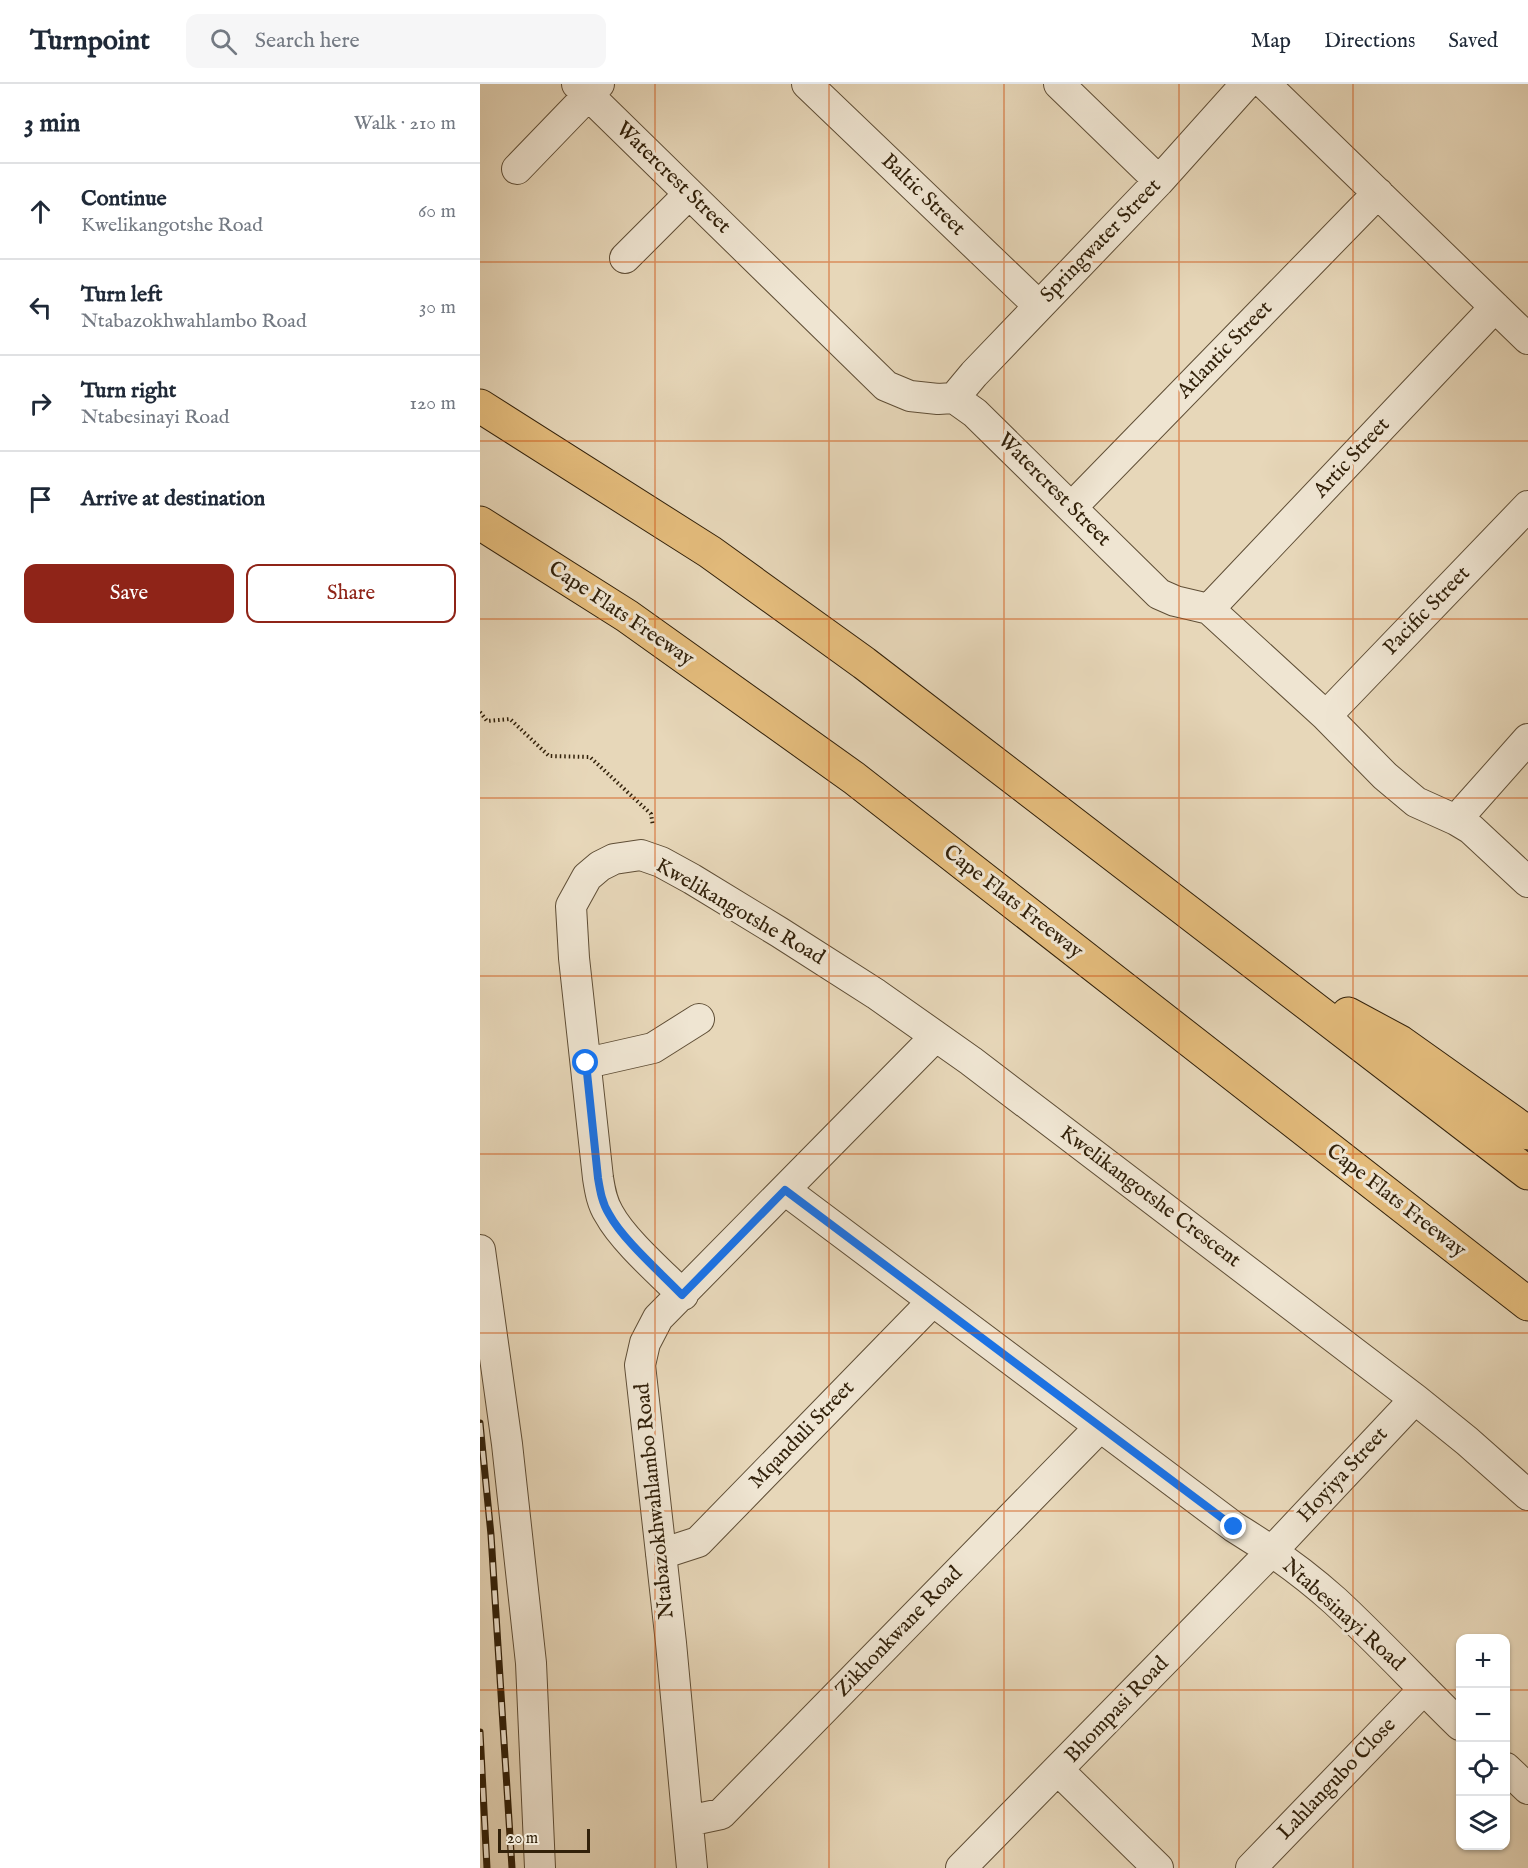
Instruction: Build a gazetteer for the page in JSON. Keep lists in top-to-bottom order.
{
  "streets": {
    "highway": ["Cape Flats Freeway"],
    "street": [
      "Watercrest Street",
      "Baltic Street",
      "Springwater Street",
      "Atlantic Street",
      "Artic Street",
      "Pacific Street",
      "Kwelikangotshe Road",
      "Kwelikangotshe Crescent",
      "Mqanduli Street",
      "Hoyiya Street",
      "Ntabazokhwahlambo Road",
      "Ntabesinayi Road",
      "Zikhonkwane Road",
      "Bhompasi Road",
      "Lahlangubo Close"
    ]
  },
  "crossings": [
    ["Watercrest Street", "Springwater Street"],
    ["Watercrest Street", "Atlantic Street"],
    ["Watercrest Street", "Artic Street"],
    ["Watercrest Street", "Pacific Street"],
    ["Baltic Street", "Springwater Street"],
    ["Kwelikangotshe Road", "Kwelikangotshe Crescent"],
    ["Kwelikangotshe Road", "Ntabazokhwahlambo Road"],
    ["Kwelikangotshe Crescent", "Hoyiya Street"],
    ["Mqanduli Street", "Ntabazokhwahlambo Road"],
    ["Mqanduli Street", "Ntabesinayi Road"],
    ["Hoyiya Street", "Ntabesinayi Road"],
    ["Hoyiya Street", "Bhompasi Road"],
    ["Ntabazokhwahlambo Road", "Ntabesinayi Road"],
    ["Ntabazokhwahlambo Road", "Zikhonkwane Road"],
    ["Ntabesinayi Road", "Zikhonkwane Road"],
    ["Ntabesinayi Road", "Bhompasi Road"],
    ["Ntabesinayi Road", "Lahlangubo Close"]
  ],
  "scale_bar": "20 m",
  "page": {
    "header": "Turnpoint",
    "search": "Search here",
    "nav": ["Map", "Directions", "Saved"],
    "heading": ["3 min", "Walk · 210 m"],
    "list": [
      ["Continue", "Kwelikangotshe Road", "60 m"],
      ["Turn left", "Ntabazokhwahlambo Road", "30 m"],
      ["Turn right", "Ntabesinayi Road", "120 m"],
      "Arrive at destination"
    ],
    "buttons": ["Save", "Share"],
    "map_buttons": ["+", "−"],
    "scale": "20 m"
  }
}
